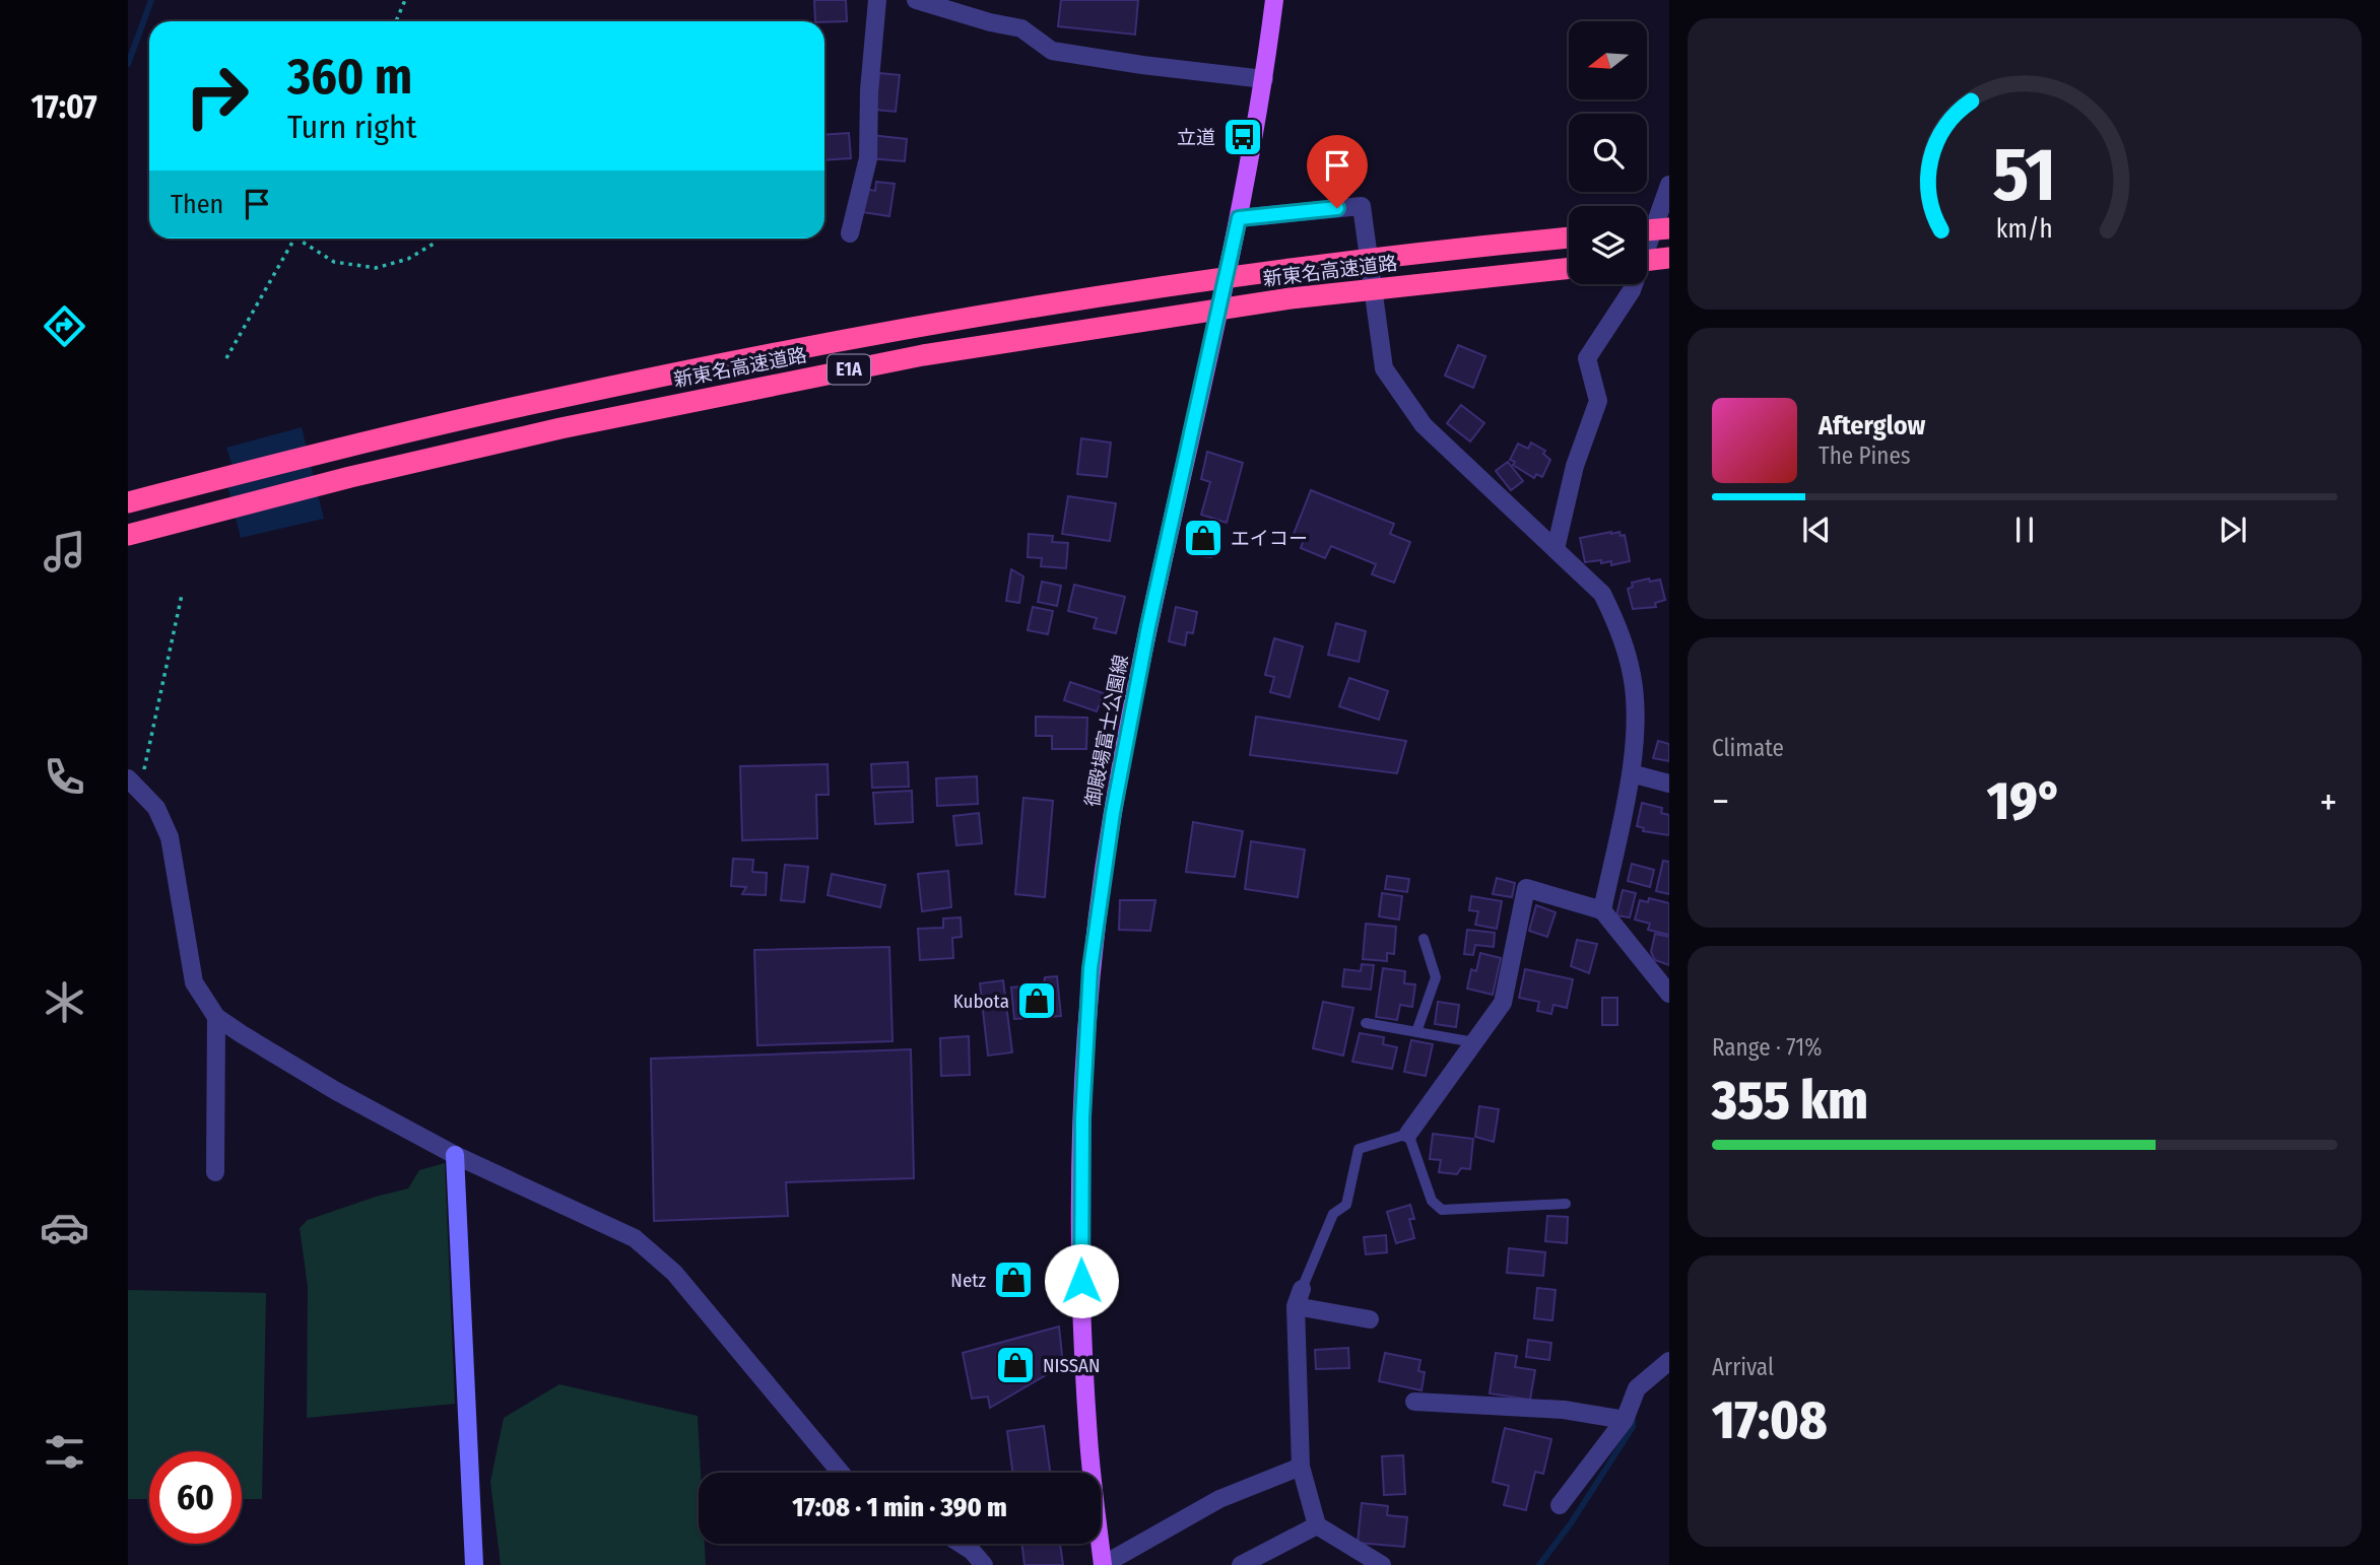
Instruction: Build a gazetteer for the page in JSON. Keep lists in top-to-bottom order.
{
  "streets": {
    "highway": ["新東名高速道路", "E1A"],
    "main road": ["御殿場富士公園線"]
  },
  "places": {
    "bus stop": ["立道"],
    "shop": [
      "エイコー",
      "Kubota",
      "Netz",
      "NISSAN"
    ]
  },
  "north": "left",
  "page": {
    "tabs": "17:07",
    "turn": ["360 m", "Turn right"],
    "then": "Then",
    "song": ["Afterglow", "The Pines"],
    "tile": [
      "Climate",
      ["Range · 71%", "355 km"],
      ["Arrival", "17:08"]
    ],
    "heat": ["−", "19°", "+"],
    "limit": "60",
    "trip": "17:08 · 1 min · 390 m",
    "gauge": ["51", "km/h"]
  }
}
